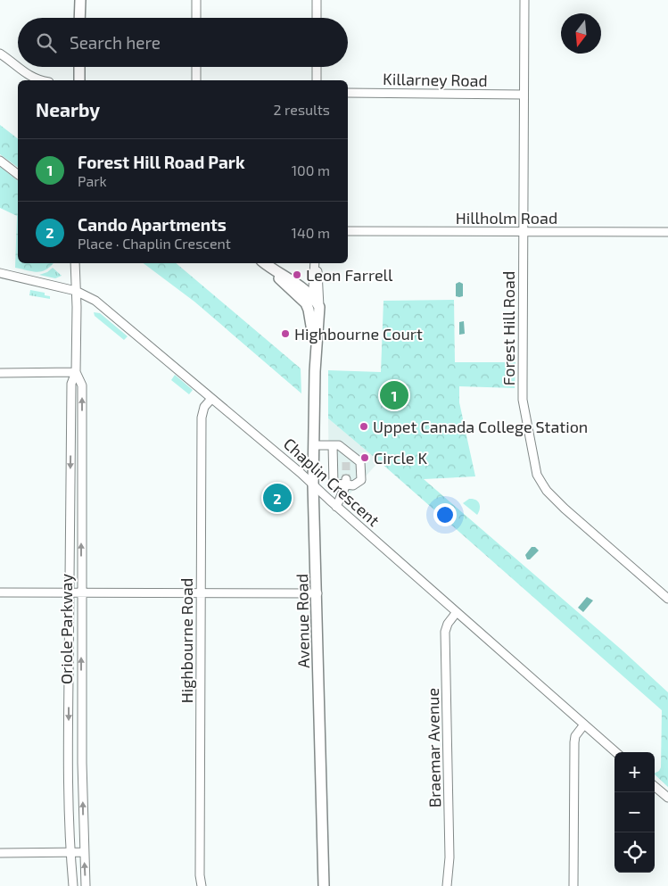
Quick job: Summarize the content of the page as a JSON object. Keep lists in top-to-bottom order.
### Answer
{
  "streets": {
    "main road": ["Avenue Road"],
    "street": [
      "Killarney Road",
      "Hillholm Road",
      "Forest Hill Road",
      "Chaplin Crescent",
      "Oriole Parkway",
      "Highbourne Road",
      "Braemar Avenue"
    ]
  },
  "crossings": [
    ["Killarney Road", "Forest Hill Road"],
    ["Hillholm Road", "Forest Hill Road"],
    ["Chaplin Crescent", "Avenue Road"],
    ["Chaplin Crescent", "Oriole Parkway"],
    ["Chaplin Crescent", "Highbourne Road"],
    ["Chaplin Crescent", "Braemar Avenue"]
  ],
  "places": [
    "Leon Farrell",
    "Highbourne Court",
    "Uppet Canada College Station",
    "Circle K"
  ],
  "north": "bottom",
  "page": {
    "search": "Search here",
    "heading": ["Nearby", "2 results"],
    "list": [
      {
        "mark": "1",
        "name": "Forest Hill Road Park",
        "note": "Park",
        "value": "100 m"
      },
      {
        "mark": "2",
        "name": "Cando Apartments",
        "note": "Place · Chaplin Crescent",
        "value": "140 m"
      }
    ],
    "pins": ["1", "2"],
    "map_buttons": ["+", "−"]
  }
}
